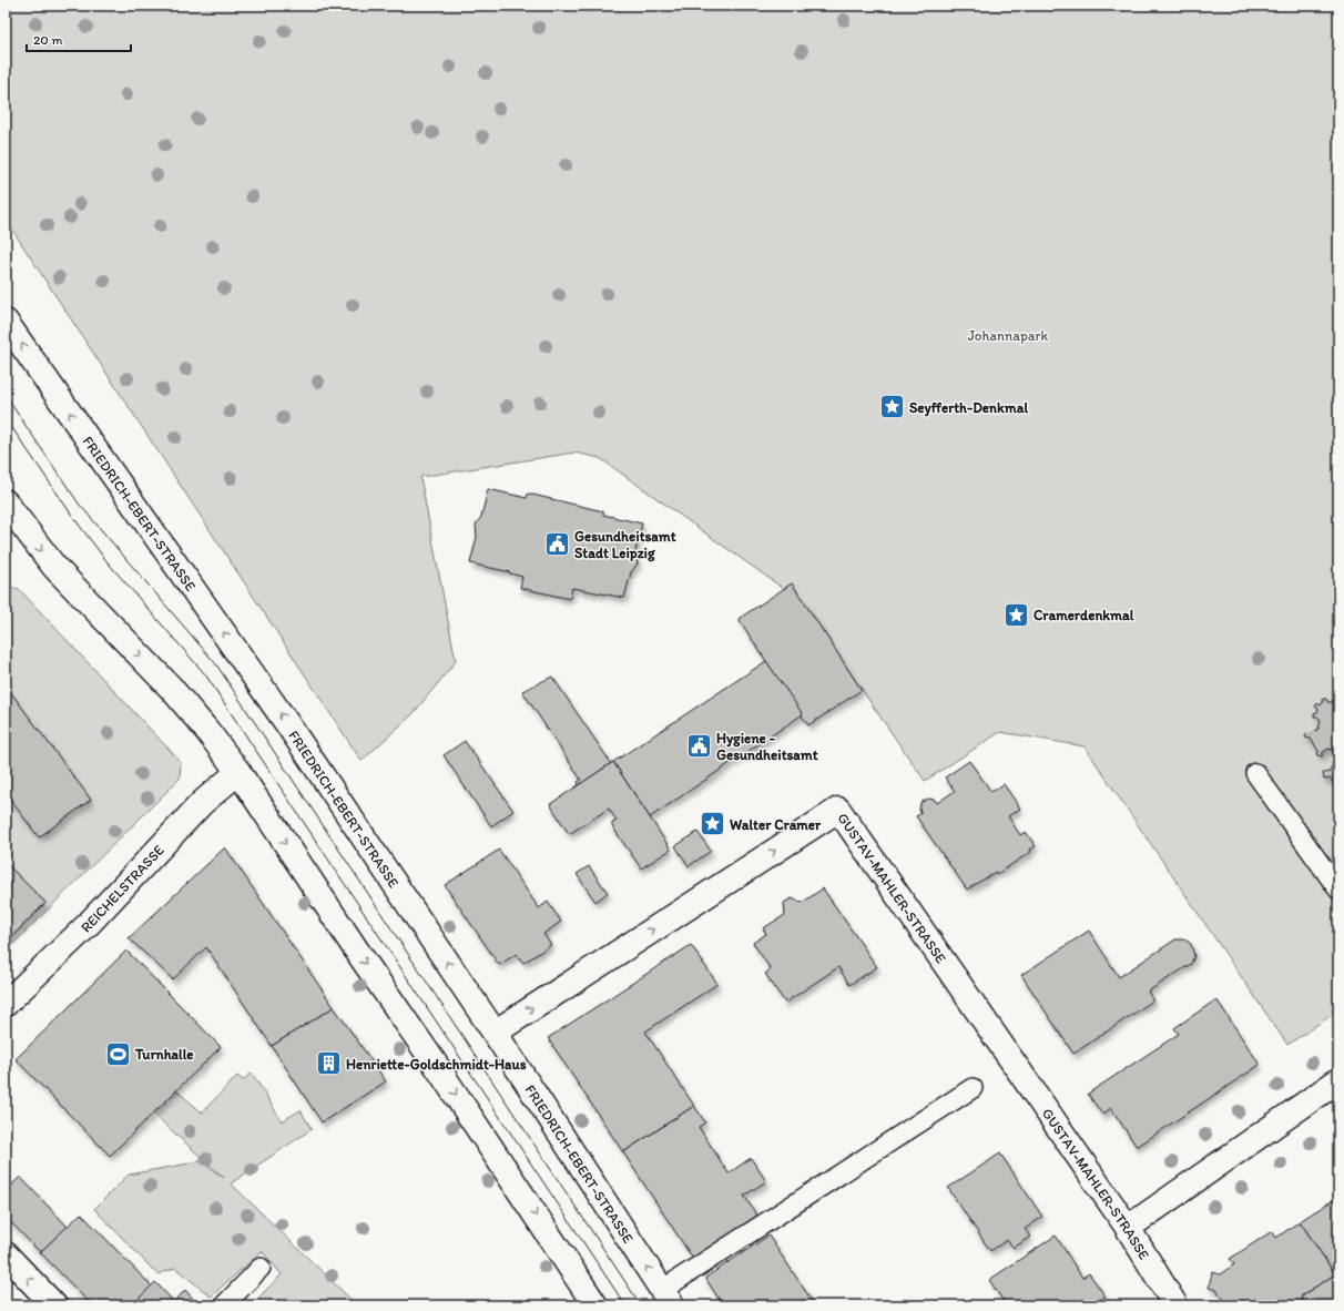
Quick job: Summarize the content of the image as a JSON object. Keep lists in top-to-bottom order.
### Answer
{
  "streets": {
    "main road": ["FRIEDRICH-EBERT-STRASSE", "REICHELSTRASSE", "GUSTAV-MAHLER-STRASSE"]
  },
  "crossings": [
    ["FRIEDRICH-EBERT-STRASSE", "GUSTAV-MAHLER-STRASSE"]
  ],
  "parks": ["Johannapark"],
  "places": {
    "place": ["Seyfferth-Denkmal", "Cramerdenkmal", "Walter Cramer"],
    "public building": ["Gesundheitsamt Stadt Leipzig", "Hygiene - Gesundheitsamt"],
    "sports": ["Turnhalle"],
    "building": ["Henriette-Goldschmidt-Haus"]
  },
  "scale_bar": "20 m"
}
